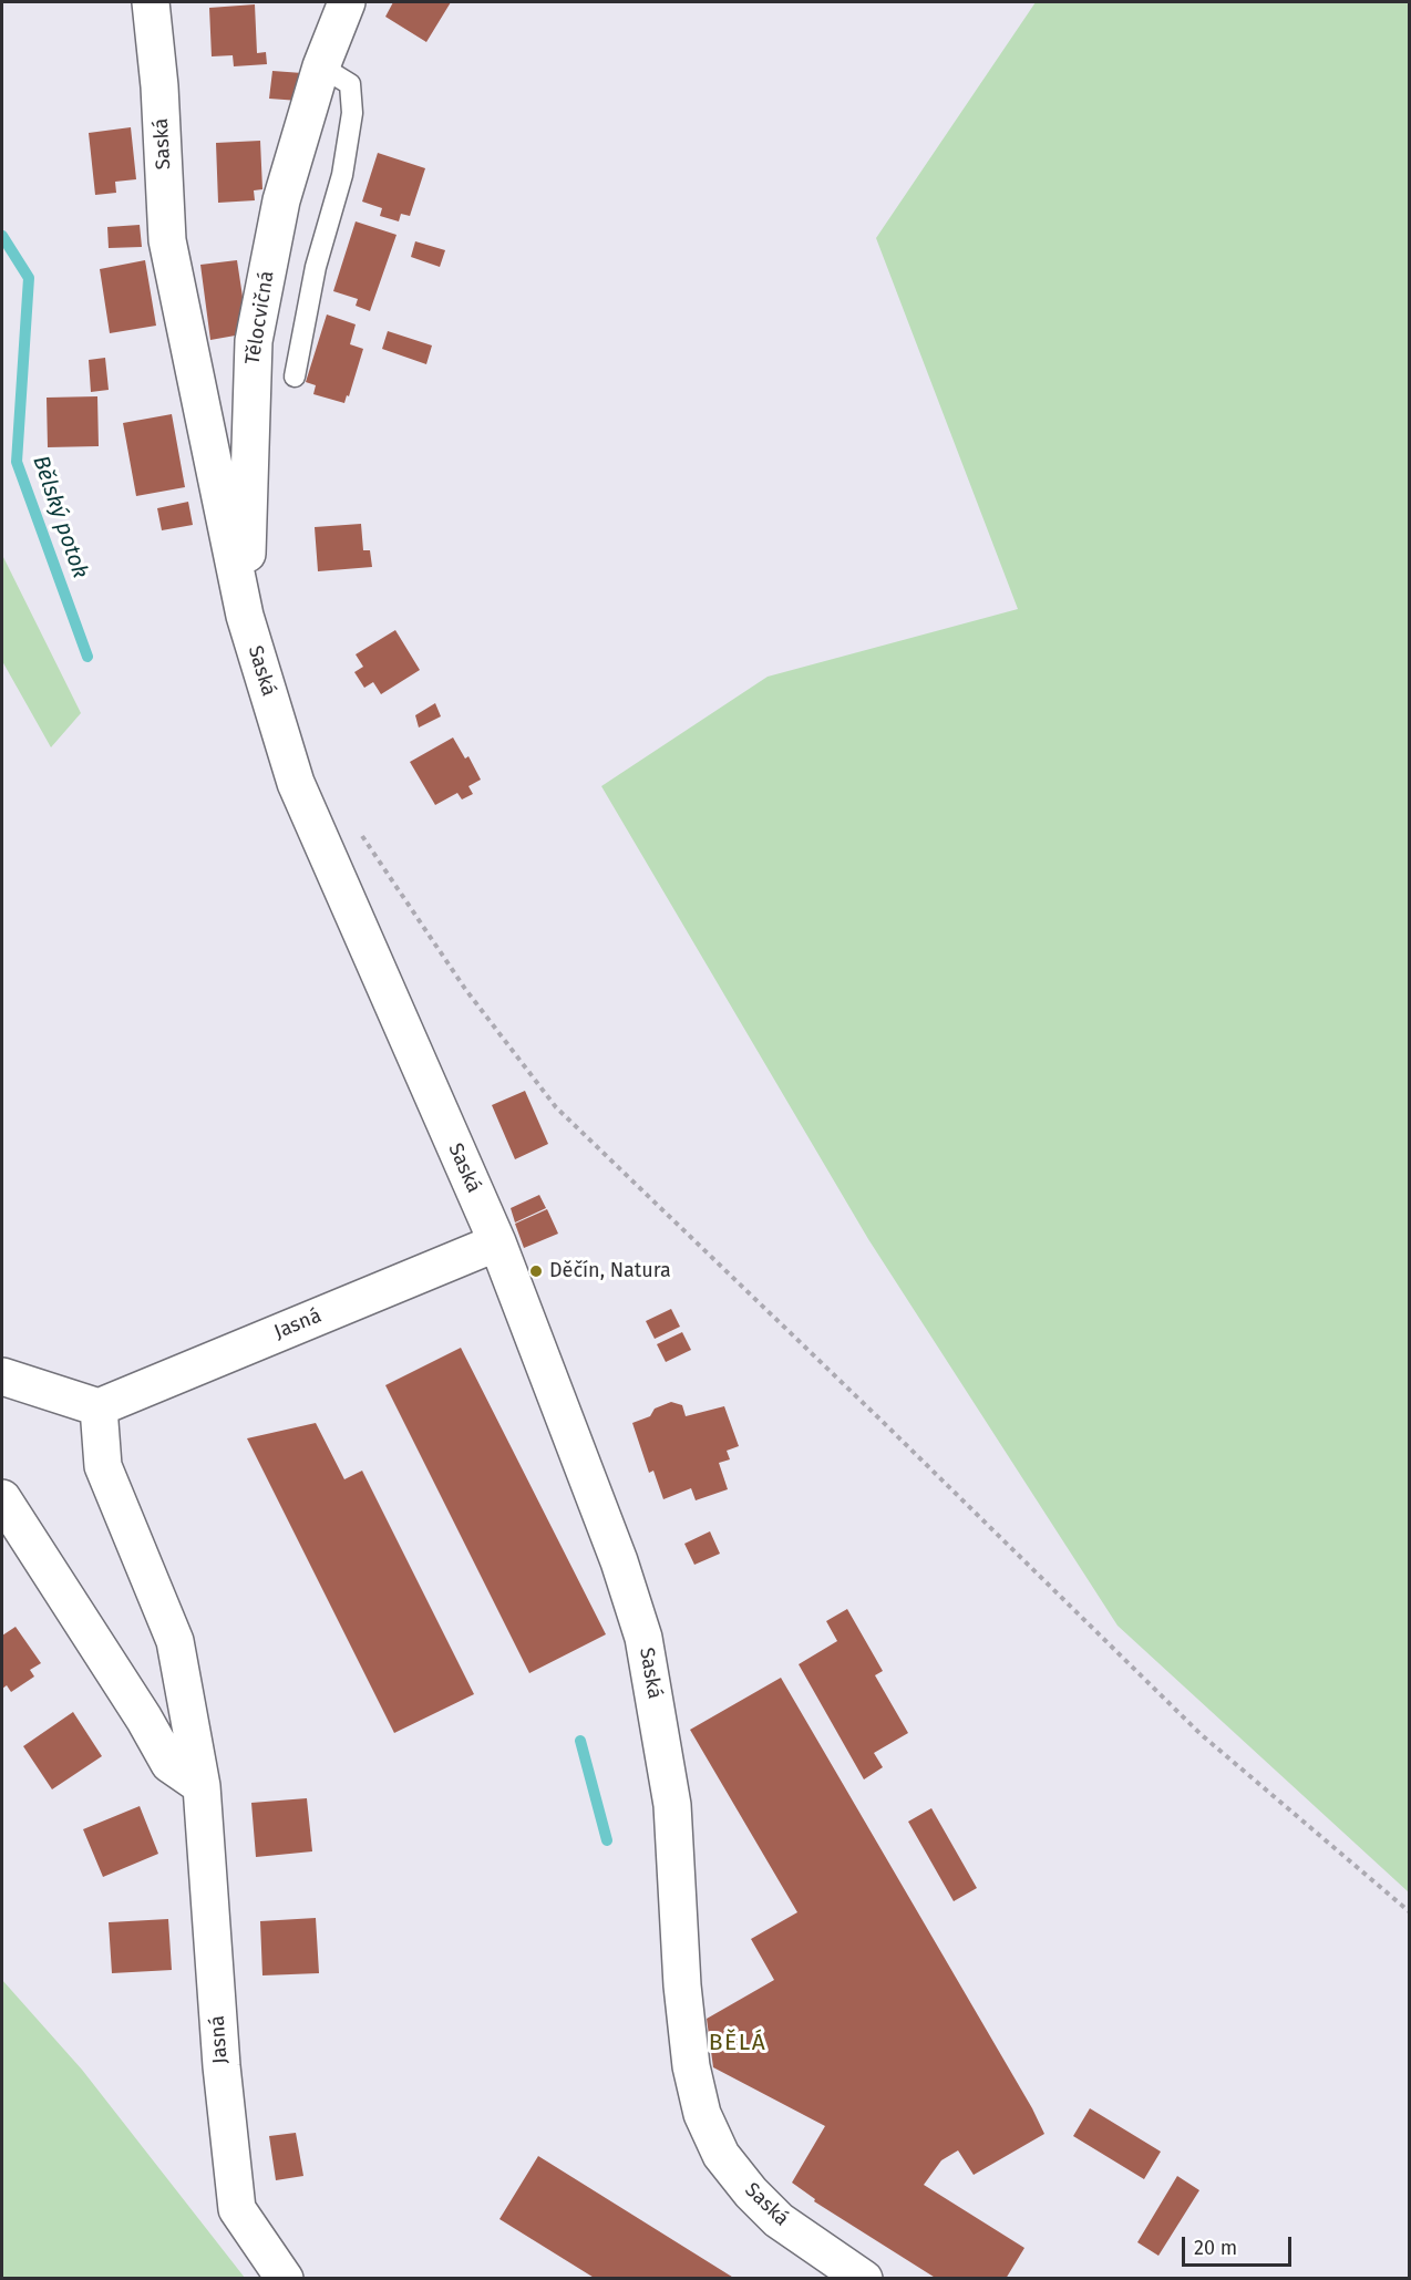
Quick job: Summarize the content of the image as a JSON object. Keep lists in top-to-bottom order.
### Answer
{
  "streets": {
    "street": ["Saská", "Tělocvičná", "Jasná"]
  },
  "crossings": [
    ["Saská", "Tělocvičná"],
    ["Saská", "Jasná"]
  ],
  "districts": ["BĚLÁ"],
  "water": ["Bělský potok"],
  "places": ["Děčín, Natura"],
  "scale_bar": "20 m"
}
